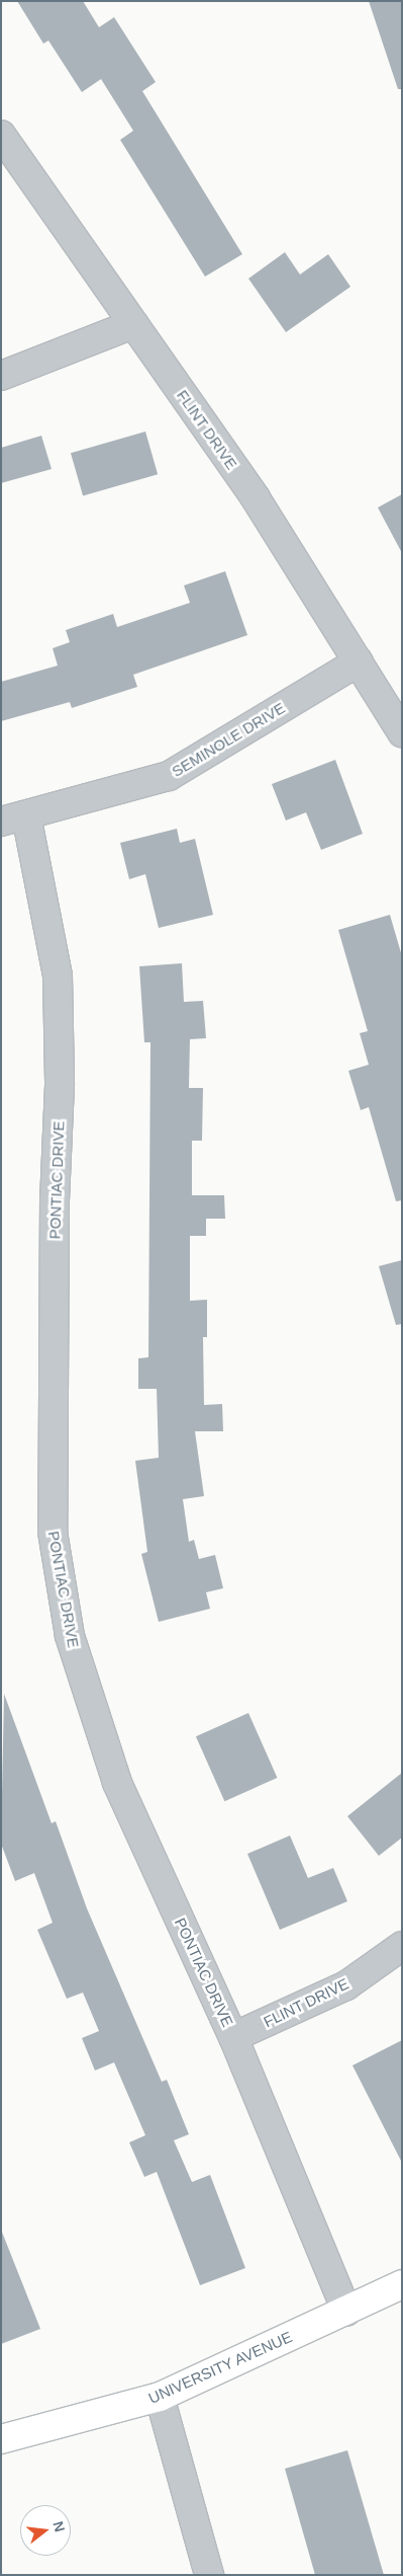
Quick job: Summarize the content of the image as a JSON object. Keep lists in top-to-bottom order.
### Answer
{
  "streets": {
    "main road": ["UNIVERSITY AVENUE"],
    "street": ["FLINT DRIVE", "SEMINOLE DRIVE", "PONTIAC DRIVE"]
  },
  "crossings": [
    ["FLINT DRIVE", "SEMINOLE DRIVE"],
    ["FLINT DRIVE", "PONTIAC DRIVE"],
    ["SEMINOLE DRIVE", "PONTIAC DRIVE"],
    ["PONTIAC DRIVE", "UNIVERSITY AVENUE"]
  ],
  "north": "right"
}
